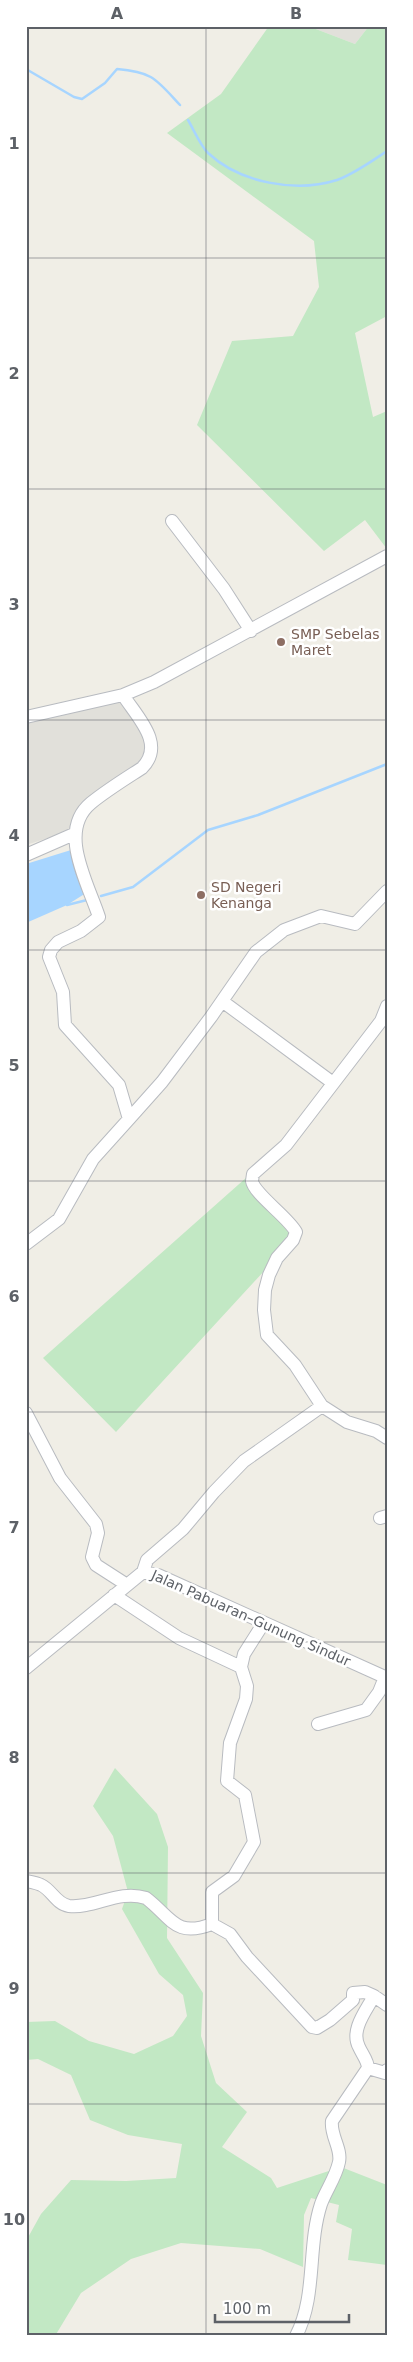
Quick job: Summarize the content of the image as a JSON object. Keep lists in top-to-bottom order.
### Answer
{
  "streets": {
    "street": ["Jalan Pabuaran–Gunung Sindur"]
  },
  "places": ["SMP Sebelas Maret", "SD Negeri Kenanga"],
  "scale_bar": "100 m",
  "grid": {
    "columns": ["A", "B"],
    "rows": [
      "1",
      "2",
      "3",
      "4",
      "5",
      "6",
      "7",
      "8",
      "9",
      "10"
    ]
  }
}
